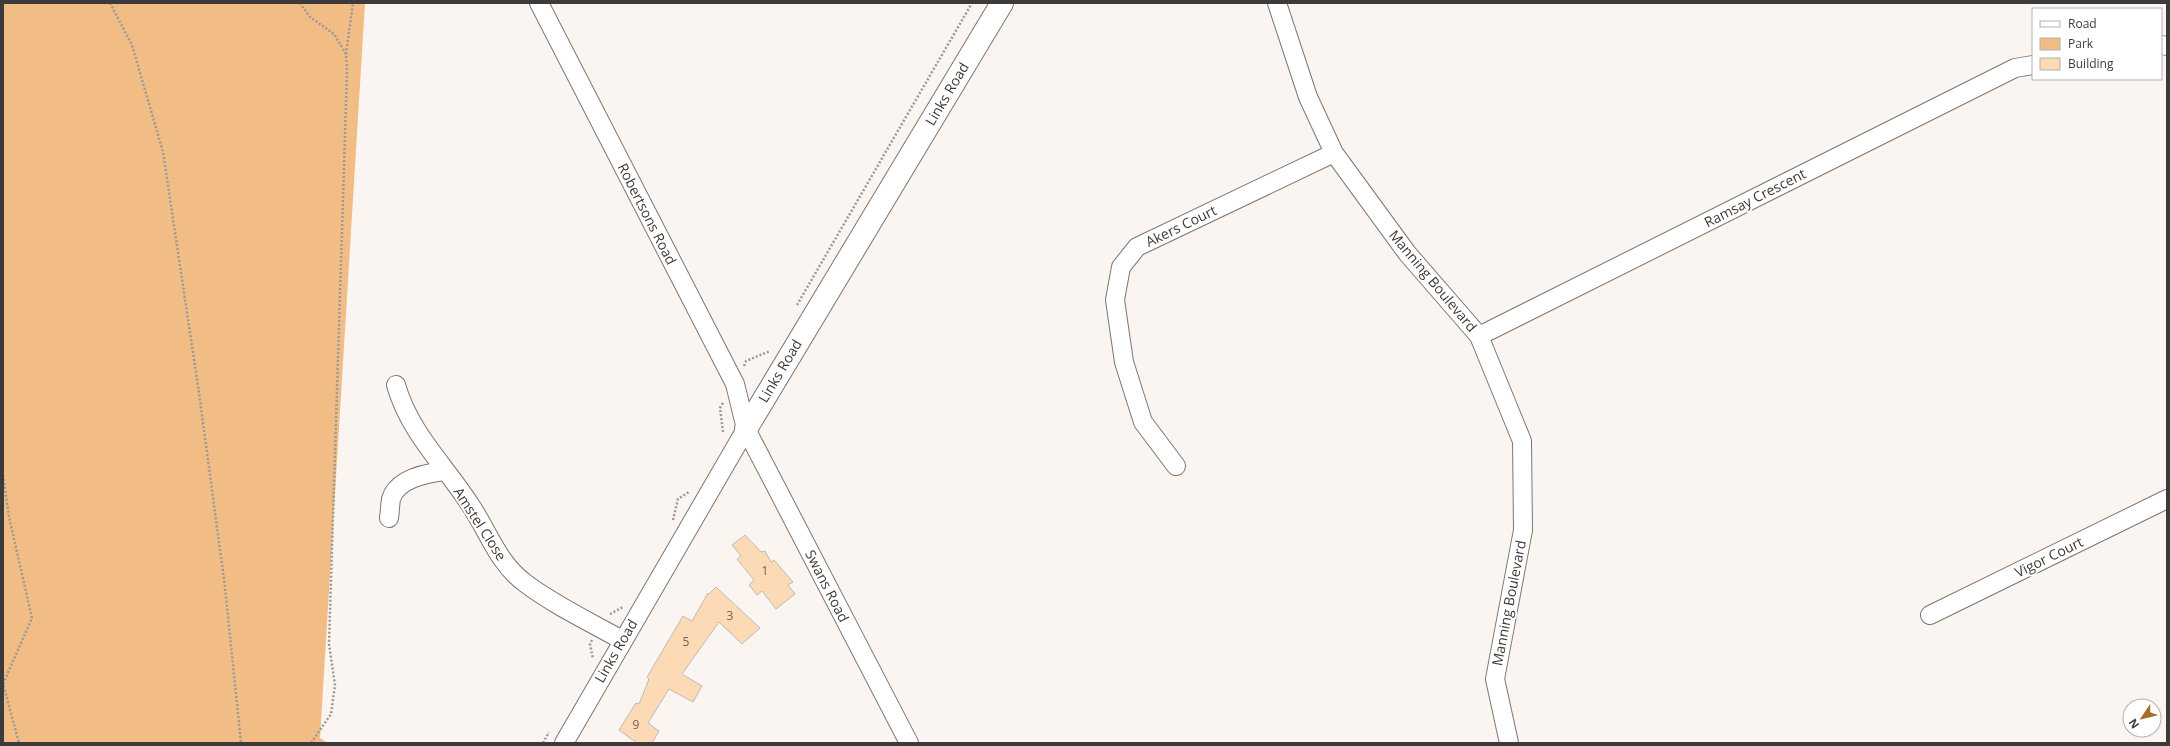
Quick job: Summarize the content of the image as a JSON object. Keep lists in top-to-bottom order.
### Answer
{
  "streets": {
    "street": [
      "Links Road",
      "Ramsay Crescent",
      "Robertsons Road",
      "Akers Court",
      "Manning Boulevard",
      "Amstel Close",
      "Vigor Court",
      "Swans Road"
    ]
  },
  "crossings": [
    ["Links Road", "Robertsons Road"],
    ["Links Road", "Amstel Close"],
    ["Links Road", "Swans Road"],
    ["Ramsay Crescent", "Manning Boulevard"],
    ["Robertsons Road", "Swans Road"],
    ["Akers Court", "Manning Boulevard"]
  ],
  "house_numbers": [
    "1",
    "3",
    "5",
    "9"
  ],
  "legend": ["Road", "Park", "Building"],
  "north": "bottom left"
}
